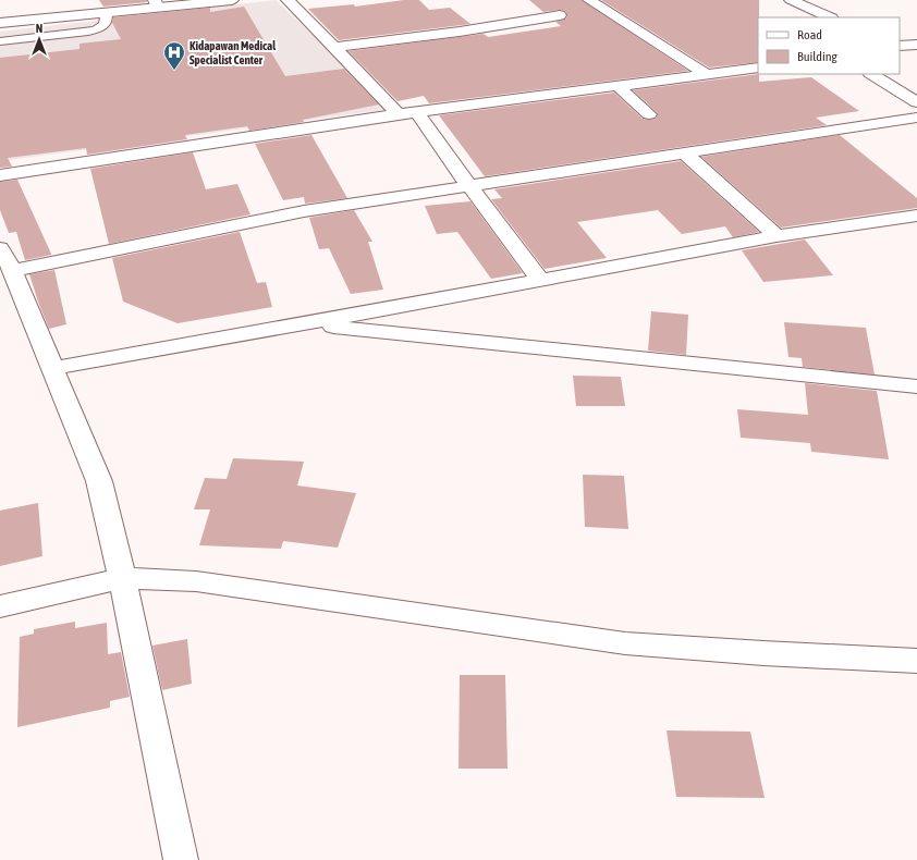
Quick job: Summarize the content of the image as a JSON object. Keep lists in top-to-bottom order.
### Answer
{
  "places": {
    "hospital": ["Kidapawan Medical Specialist Center"]
  },
  "legend": ["Road", "Building"],
  "north": "top"
}
